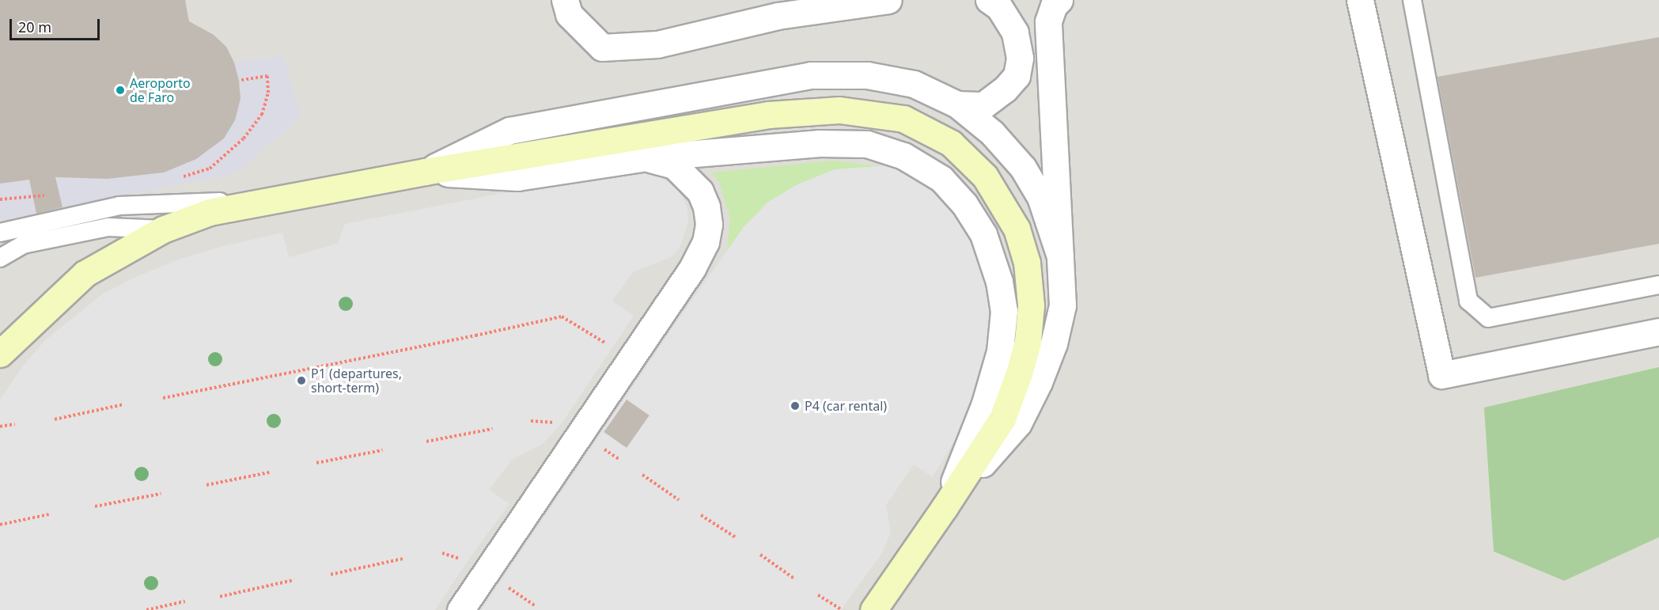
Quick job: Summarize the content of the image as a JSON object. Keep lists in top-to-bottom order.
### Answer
{
  "places": ["Aeroporto de Faro", "P1 (departures, short-term)", "P4 (car rental)"],
  "scale_bar": "20 m"
}
